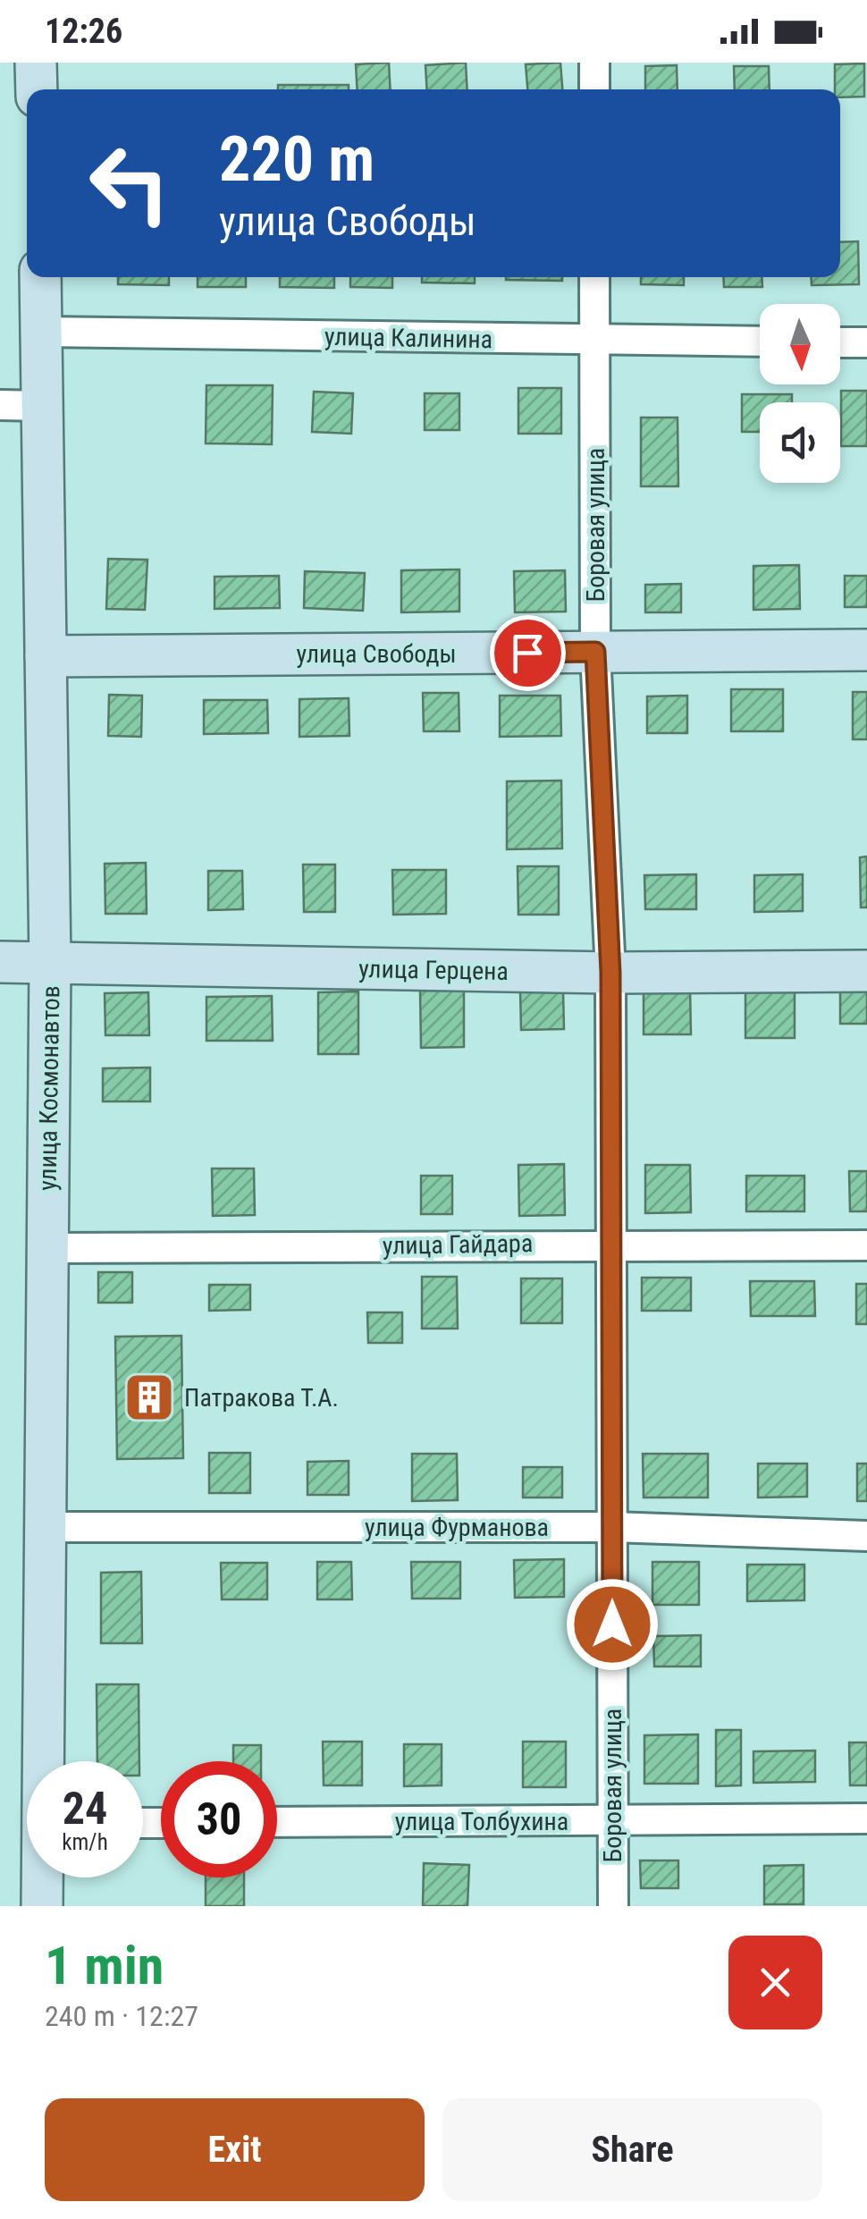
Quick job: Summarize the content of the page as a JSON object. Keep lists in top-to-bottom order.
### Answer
{
  "streets": {
    "street": [
      "улица Калинина",
      "Боровая улица",
      "улица Свободы",
      "улица Герцена",
      "улица Космонавтов",
      "улица Гайдара",
      "улица Фурманова",
      "улица Толбухина"
    ]
  },
  "crossings": [
    ["улица Калинина", "Боровая улица"],
    ["улица Калинина", "улица Космонавтов"],
    ["Боровая улица", "улица Свободы"],
    ["Боровая улица", "улица Герцена"],
    ["Боровая улица", "улица Гайдара"],
    ["Боровая улица", "улица Фурманова"],
    ["Боровая улица", "улица Толбухина"],
    ["улица Свободы", "улица Космонавтов"],
    ["улица Герцена", "улица Космонавтов"],
    ["улица Космонавтов", "улица Гайдара"],
    ["улица Космонавтов", "улица Фурманова"]
  ],
  "places": {
    "building": ["Патракова Т.А."]
  },
  "north": "bottom",
  "page": {
    "status": "12:26",
    "turn": ["220 m", "улица Свободы"],
    "speed": "24 km/h",
    "limit": "30",
    "heading": ["1 min", "240 m · 12:27"],
    "buttons": ["Exit", "Share"]
  }
}
